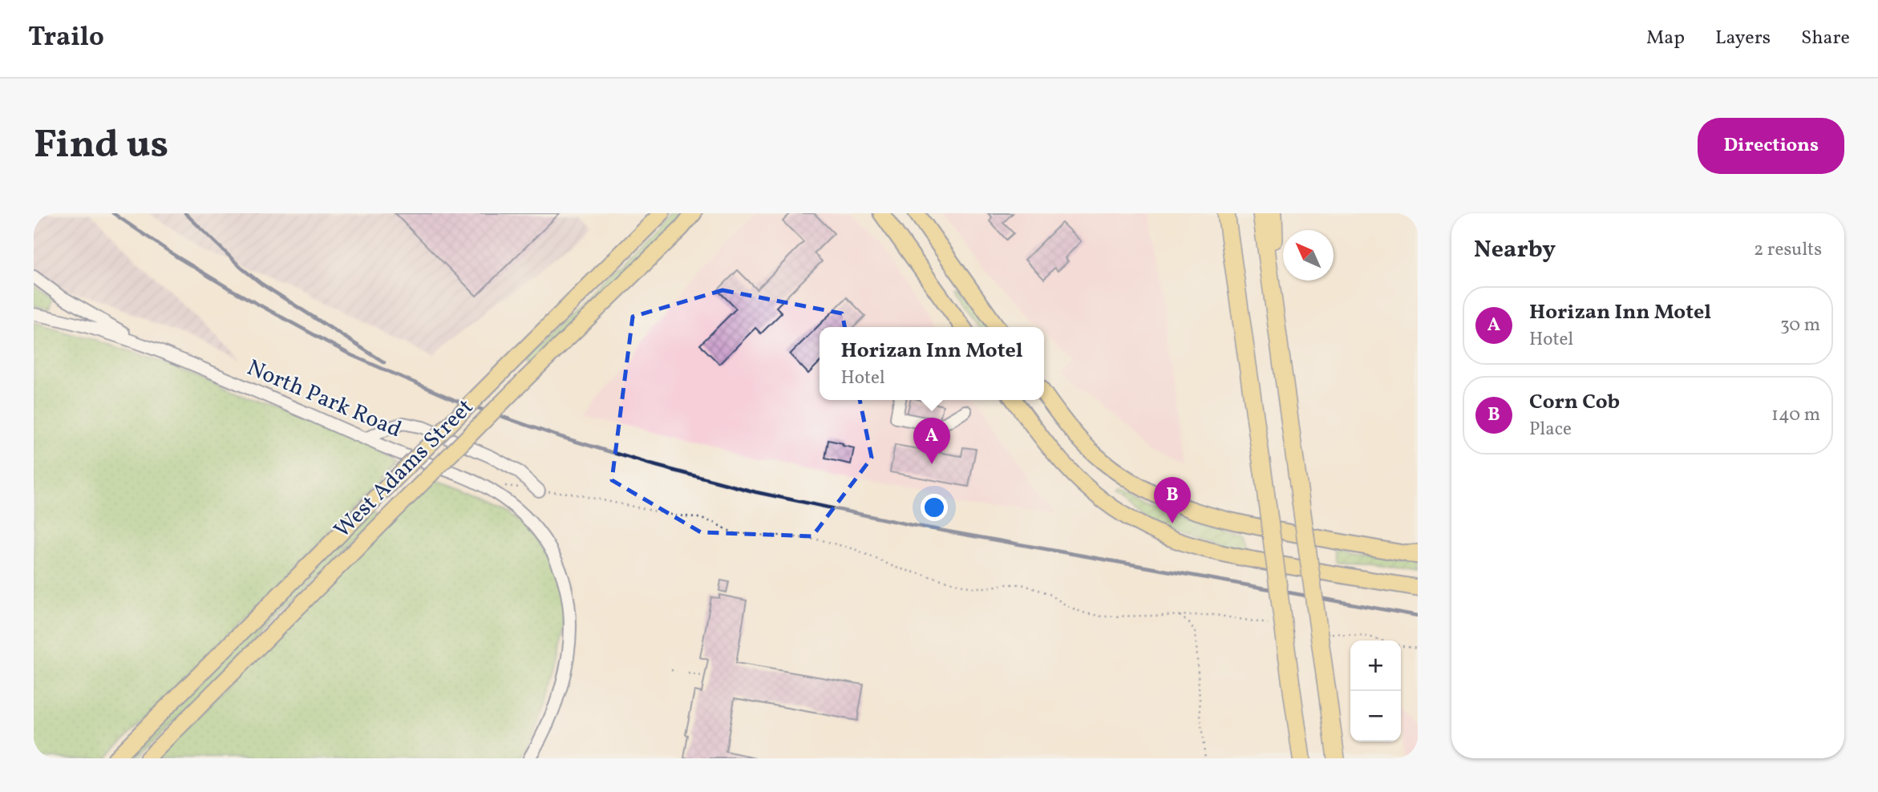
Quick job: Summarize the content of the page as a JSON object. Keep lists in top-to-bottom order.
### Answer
{
  "streets": {
    "main road": ["West Adams Street"],
    "street": ["North Park Road"]
  },
  "north": "top left",
  "page": {
    "header": "Trailo",
    "nav": ["Map", "Layers", "Share"],
    "buttons": "Directions",
    "title": "Find us",
    "heading": ["Nearby", "2 results"],
    "list": [
      {
        "mark": "A",
        "name": "Horizan Inn Motel",
        "note": "Hotel",
        "value": "30 m"
      },
      {
        "mark": "B",
        "name": "Corn Cob",
        "note": "Place",
        "value": "140 m"
      }
    ],
    "popup": ["Horizan Inn Motel", "Hotel"],
    "pins": ["A", "B"],
    "map_buttons": ["+", "−"]
  }
}
